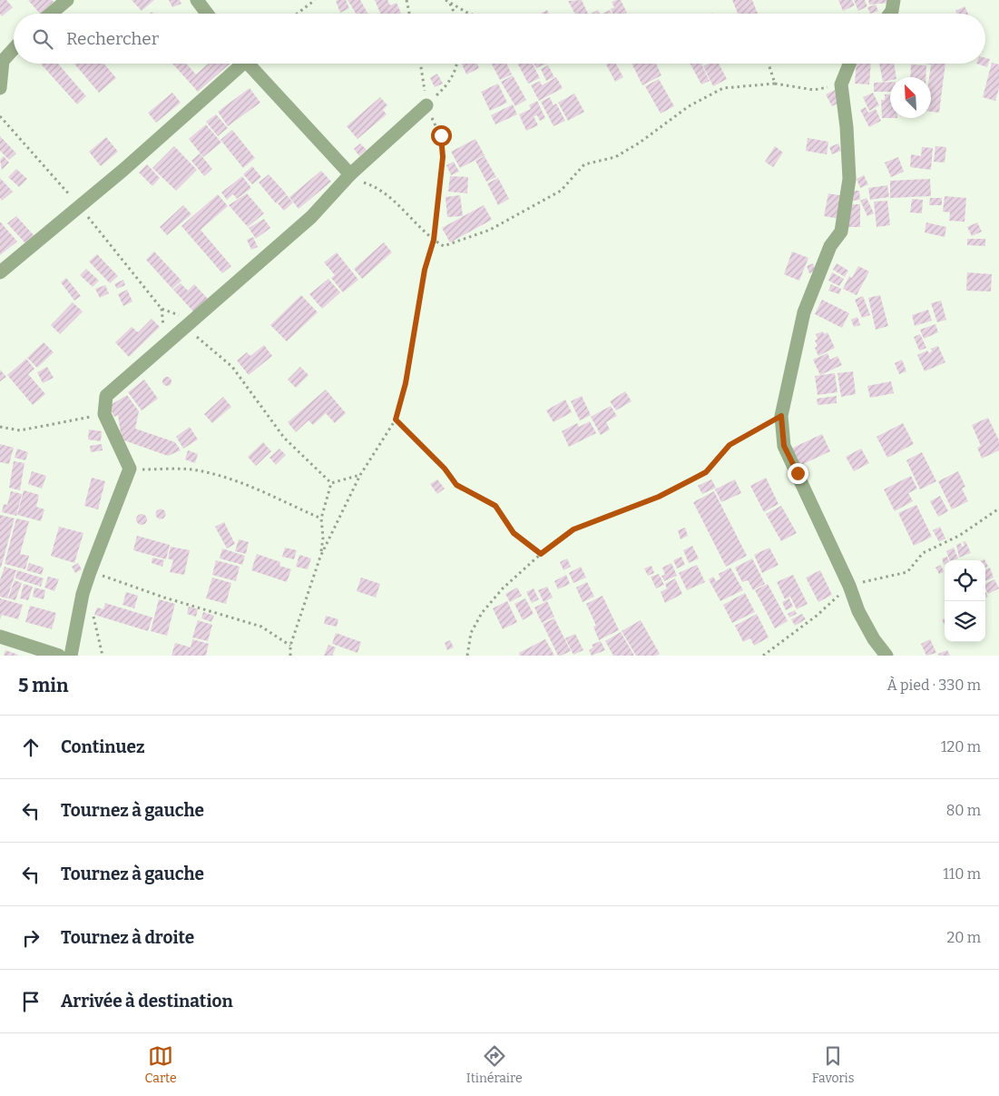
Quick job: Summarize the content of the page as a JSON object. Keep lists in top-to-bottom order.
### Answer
{
  "north": "top left",
  "page": {
    "search": "Rechercher",
    "heading": ["5 min", "À pied · 330 m"],
    "list": [
      ["Continuez", "120 m"],
      ["Tournez à gauche", "80 m"],
      ["Tournez à gauche", "110 m"],
      ["Tournez à droite", "20 m"],
      "Arrivée à destination"
    ],
    "nav": ["Carte", "Itinéraire", "Favoris"]
  }
}
